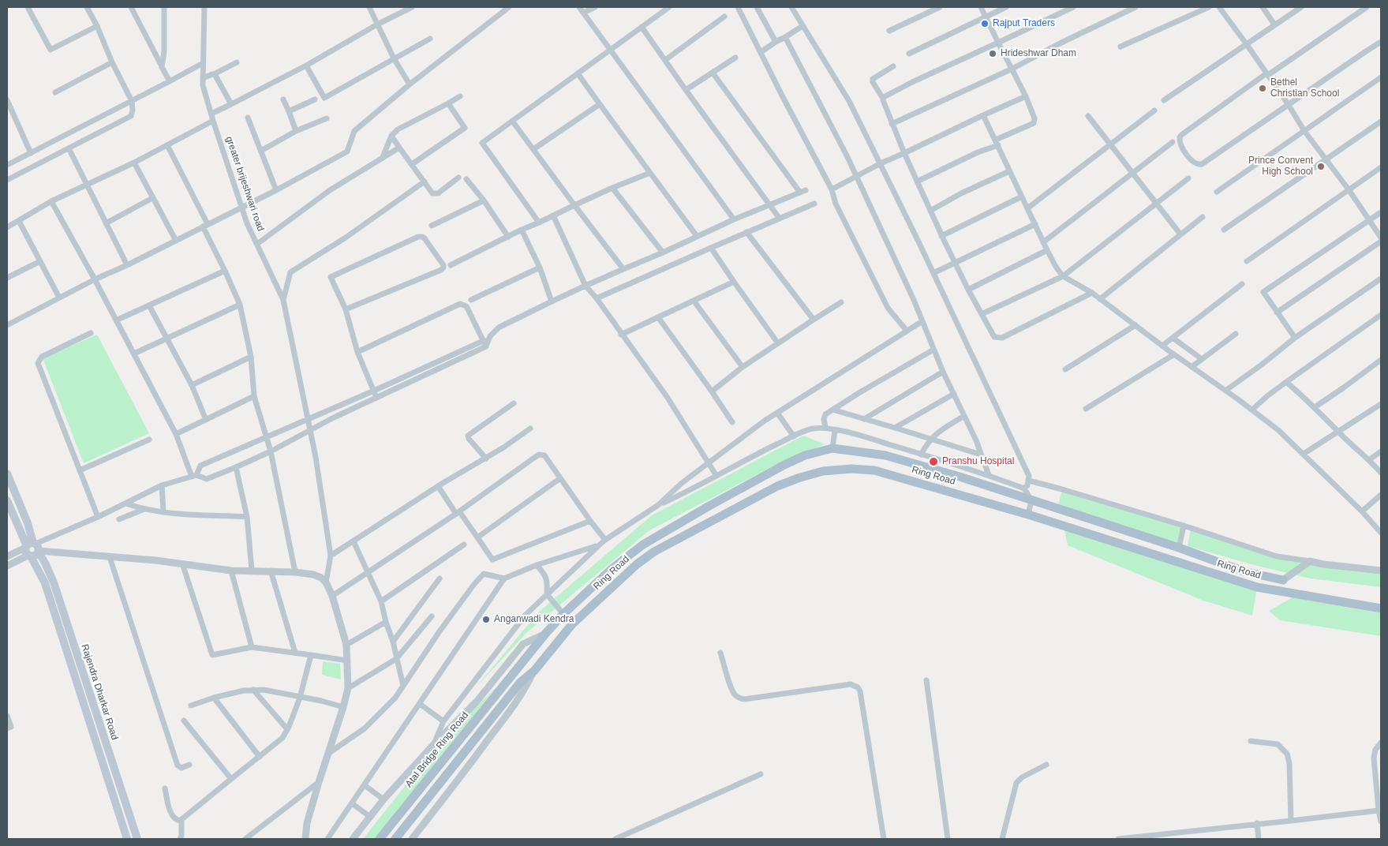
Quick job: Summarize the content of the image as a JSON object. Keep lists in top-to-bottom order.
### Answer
{
  "streets": {
    "main road": ["Ring Road", "Rajendra Dharkar Road", "Atal Bridge Ring Road"],
    "street": ["greater brijeshwari road"]
  },
  "crossings": [
    ["Ring Road", "Atal Bridge Ring Road"]
  ],
  "places": [
    "Rajput Traders",
    "Hrideshwar Dham",
    "Bethel Christian School",
    "Prince Convent High School",
    "Pranshu Hospital",
    "Anganwadi Kendra"
  ]
}
